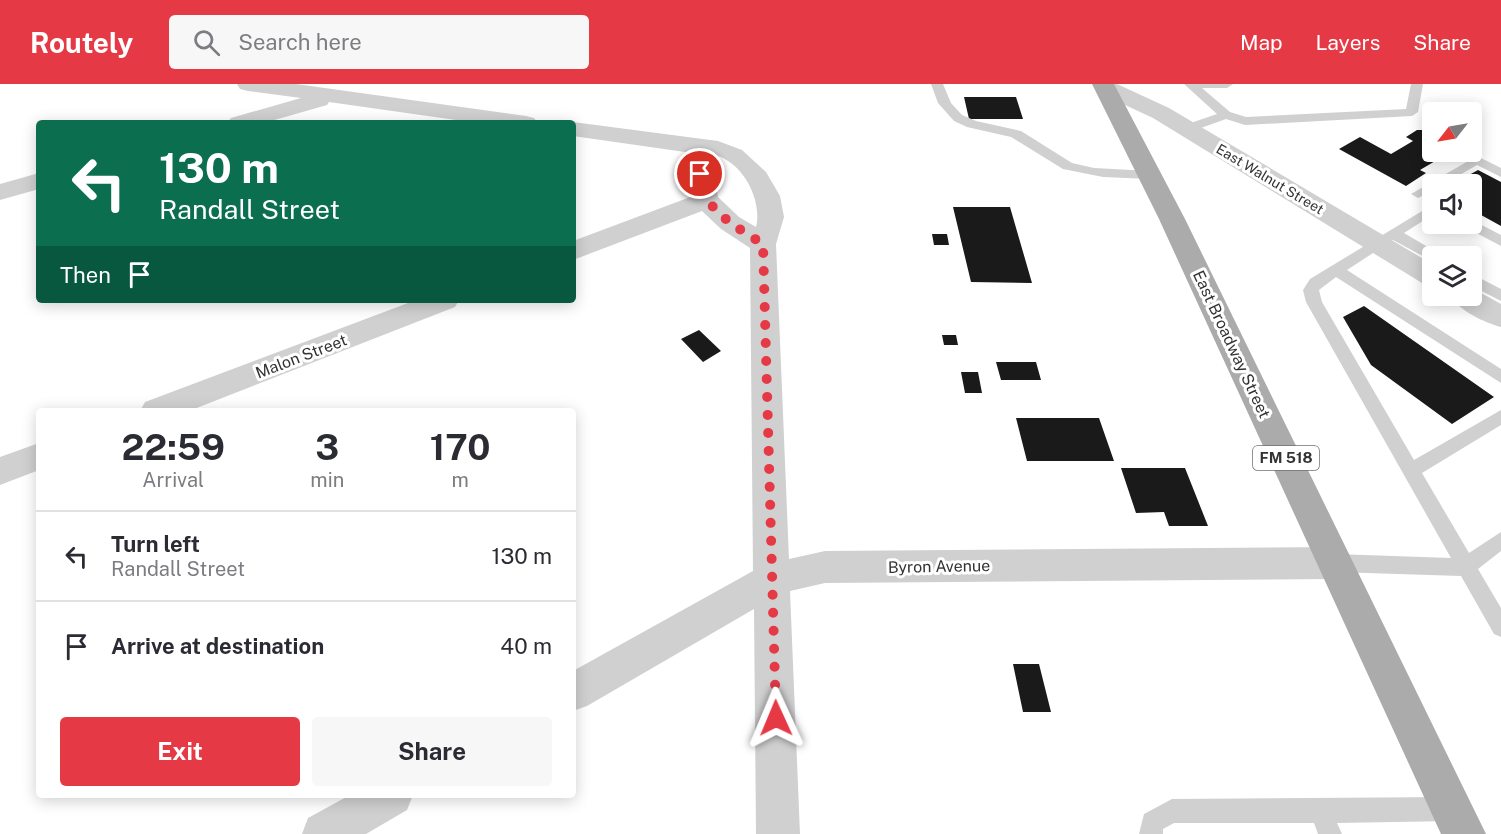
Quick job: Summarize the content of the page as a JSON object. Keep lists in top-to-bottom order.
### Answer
{
  "streets": {
    "main road": ["East Broadway Street", "FM 518"],
    "street": ["East Walnut Street", "Malon Street", "Byron Avenue"]
  },
  "crossings": [
    ["East Walnut Street", "East Broadway Street"],
    ["East Broadway Street", "Byron Avenue"]
  ],
  "north": "bottom left",
  "page": {
    "header": "Routely",
    "search": "Search here",
    "nav": ["Map", "Layers", "Share"],
    "turn": ["130 m", "Randall Street"],
    "then": "Then",
    "eta": [
      "22:59",
      "Arrival",
      "3",
      "min",
      "170",
      "m"
    ],
    "list": [
      {
        "name": "Turn left",
        "note": "Randall Street",
        "value": "130 m"
      },
      {
        "name": "Arrive at destination",
        "value": "40 m"
      }
    ],
    "buttons": ["Exit", "Share"]
  }
}
